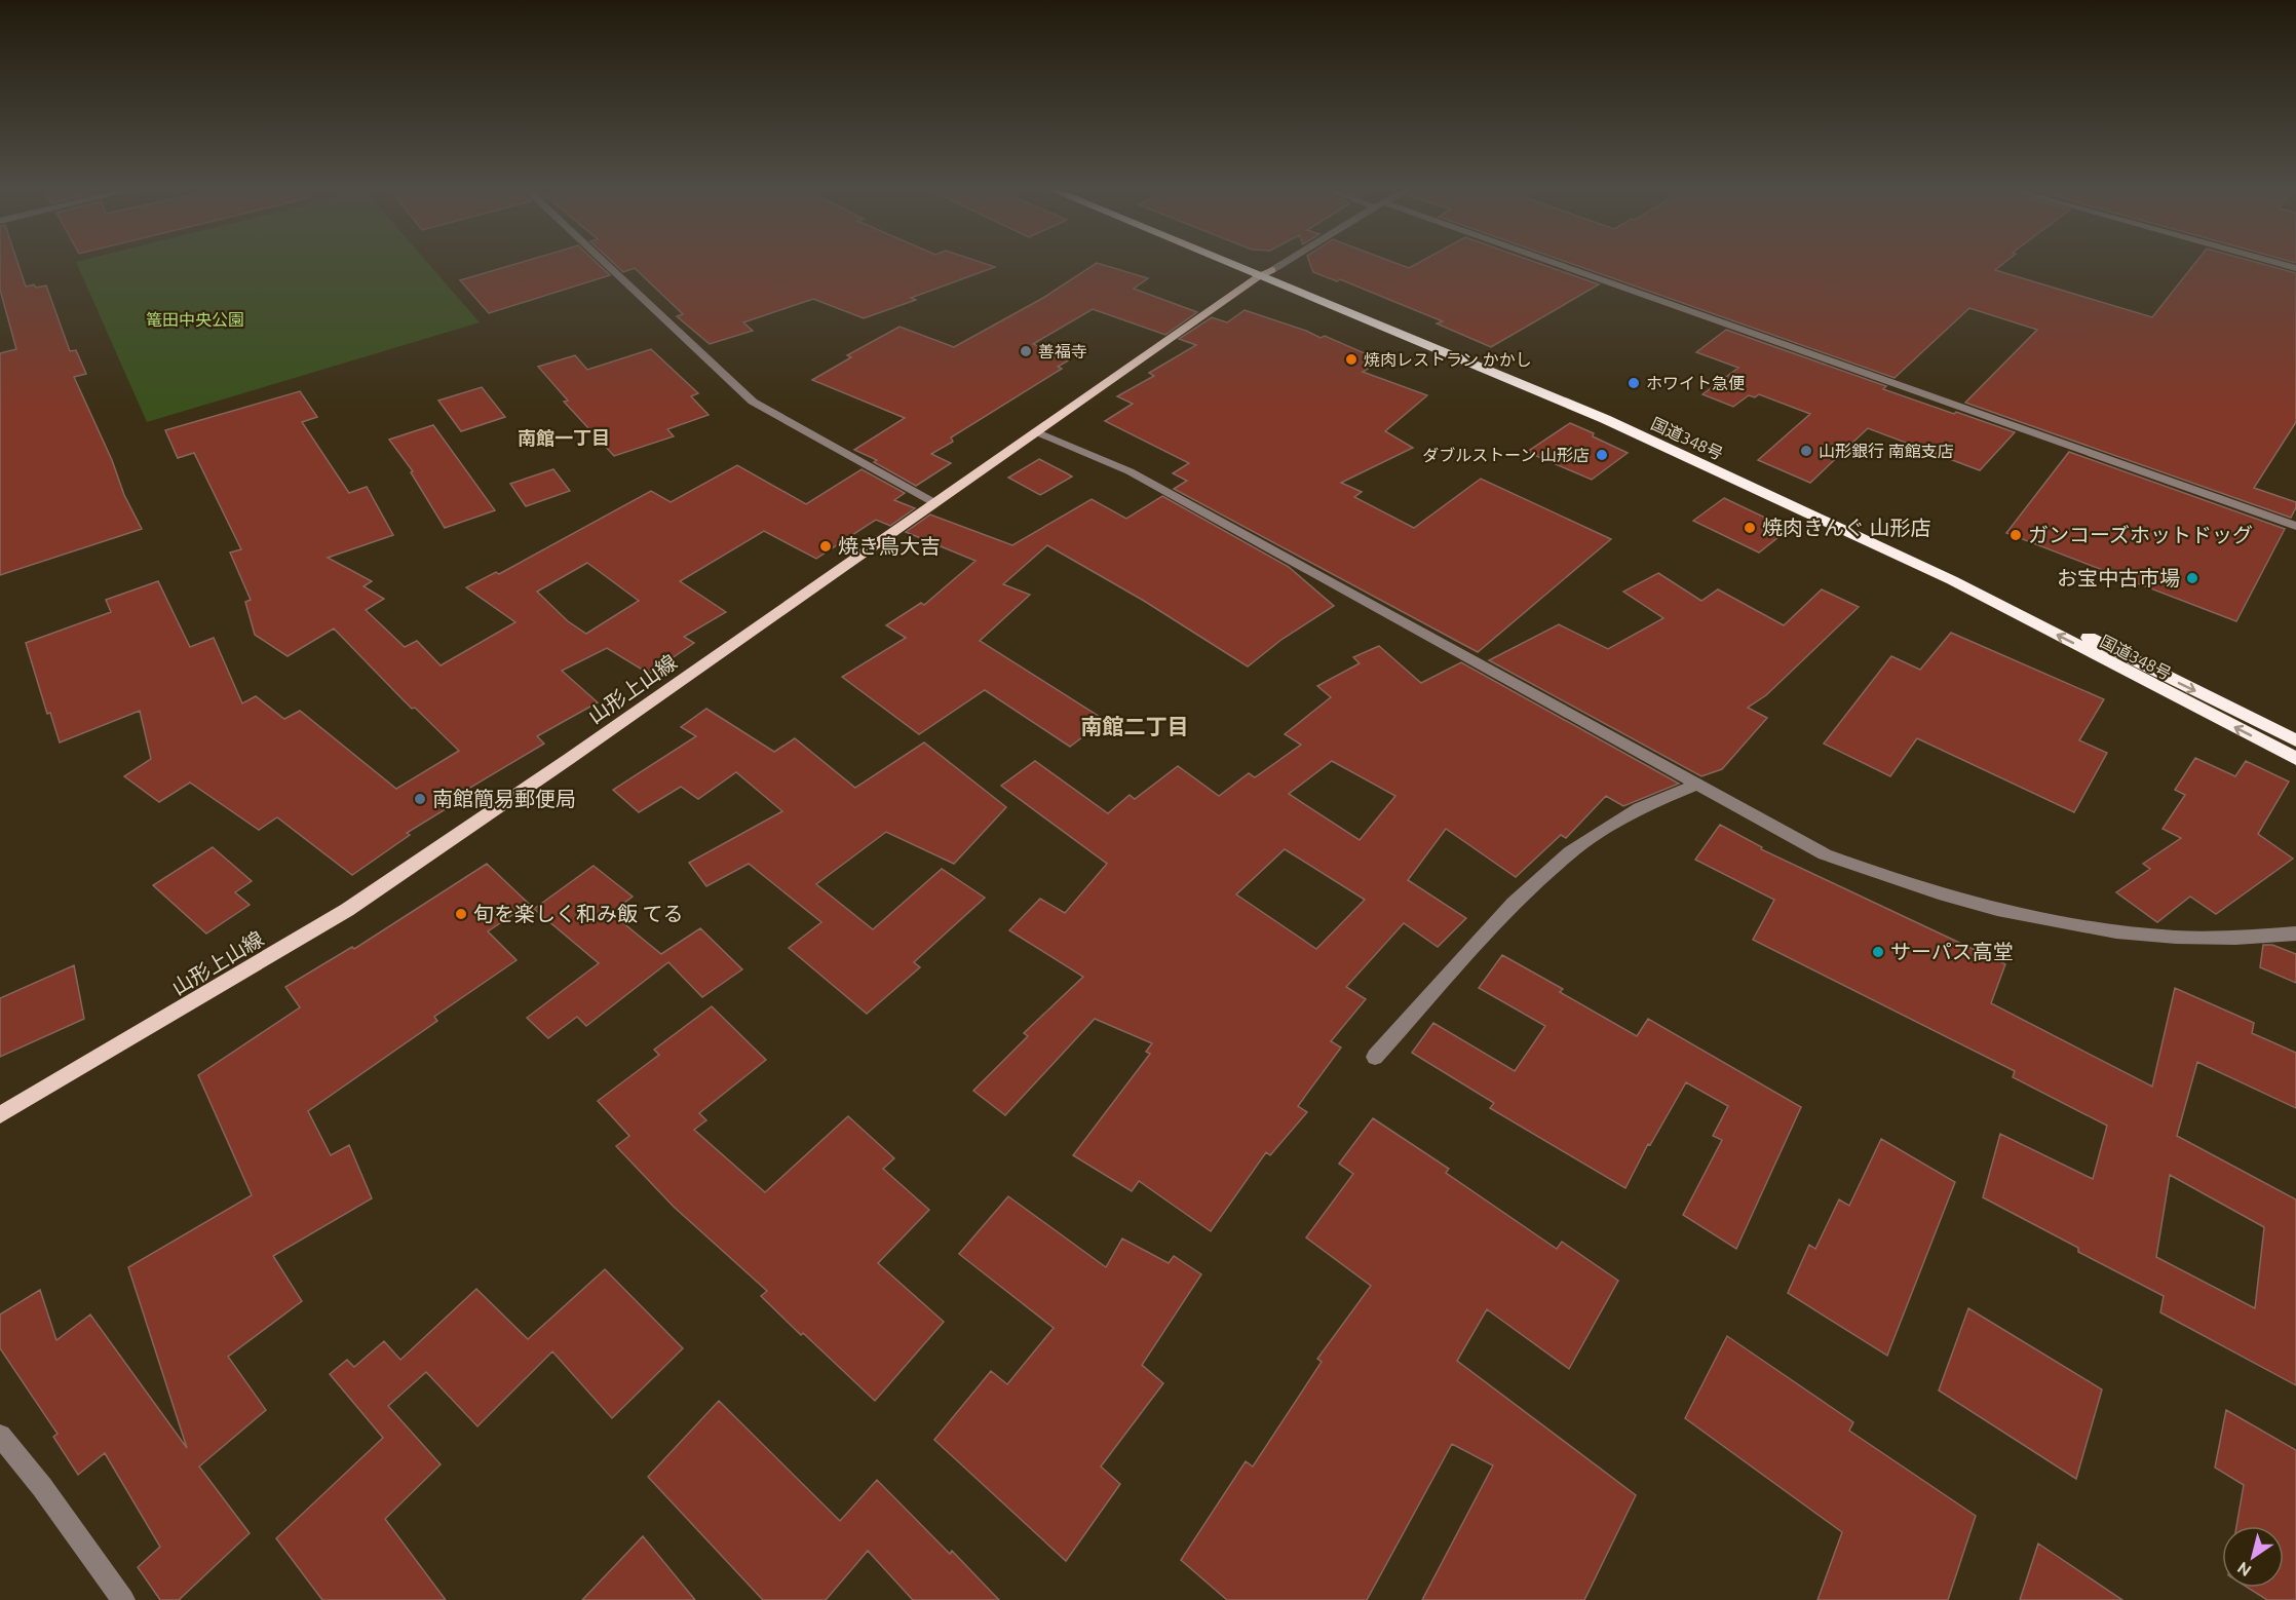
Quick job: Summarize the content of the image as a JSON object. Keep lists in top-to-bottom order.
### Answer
{
  "streets": {
    "highway": ["国道348号"],
    "main road": ["山形上山線"]
  },
  "crossings": [
    ["国道348号", "山形上山線"]
  ],
  "districts": ["南館一丁目", "南館二丁目"],
  "parks": ["篭田中央公園"],
  "places": [
    "善福寺",
    "焼肉レストラン かかし",
    "ホワイト急便",
    "山形銀行 南館支店",
    "ダブルストーン 山形店",
    "焼肉きんぐ 山形店",
    "ガンコーズホットドッグ",
    "焼き鳥大吉",
    "お宝中古市場",
    "南館簡易郵便局",
    "旬を楽しく和み飯 てる",
    "サーパス高堂"
  ],
  "north": "bottom left"
}
